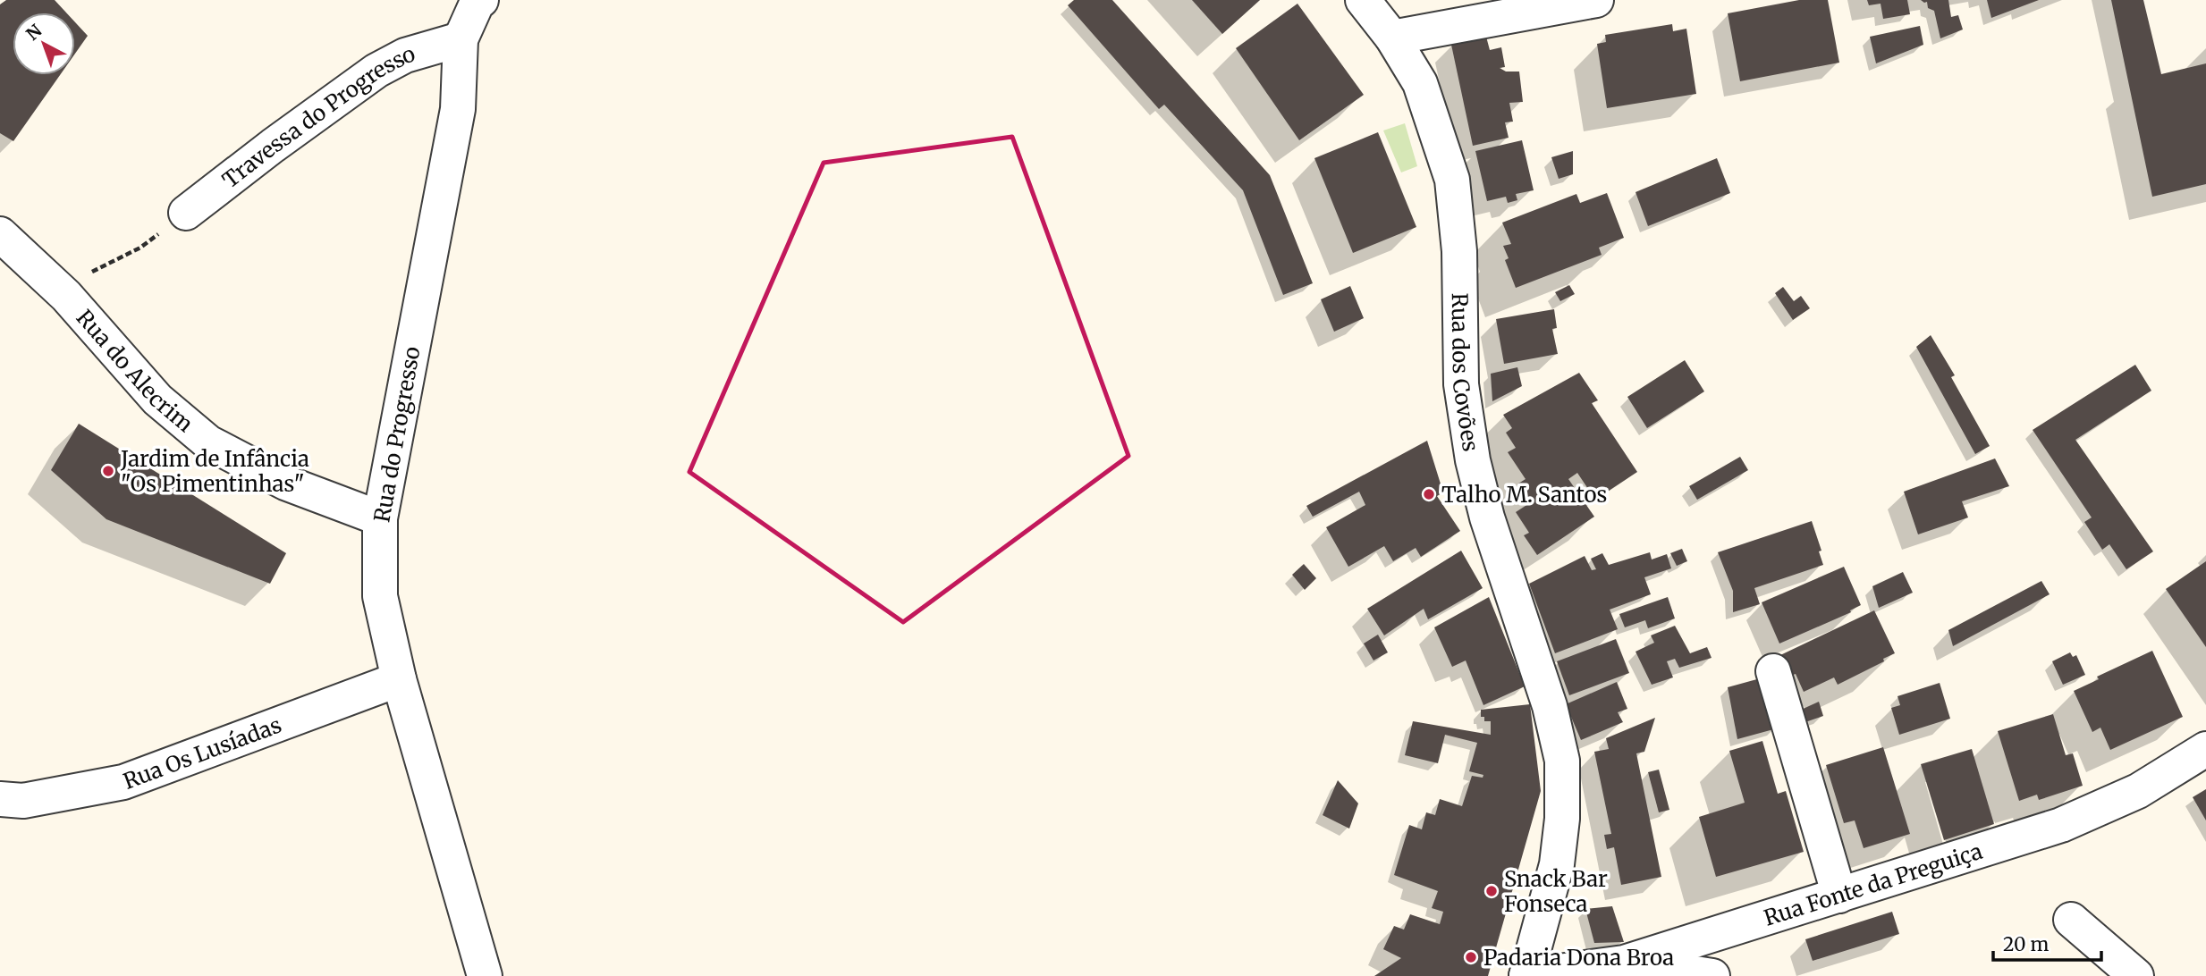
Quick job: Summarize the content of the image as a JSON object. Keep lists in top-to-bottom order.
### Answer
{
  "streets": {
    "street": [
      "Travessa do Progresso",
      "Rua do Alecrim",
      "Rua dos Covões",
      "Rua do Progresso",
      "Rua Os Lusíadas",
      "Rua Fonte da Preguiça"
    ]
  },
  "crossings": [
    ["Travessa do Progresso", "Rua do Progresso"],
    ["Rua do Alecrim", "Rua do Progresso"],
    ["Rua dos Covões", "Rua Fonte da Preguiça"],
    ["Rua do Progresso", "Rua Os Lusíadas"]
  ],
  "places": [
    "Jardim de Infância \"Os Pimentinhas\"",
    "Talho M. Santos",
    "Snack Bar Fonseca",
    "Padaria Dona Broa"
  ],
  "scale_bar": "20 m",
  "north": "top left"
}
